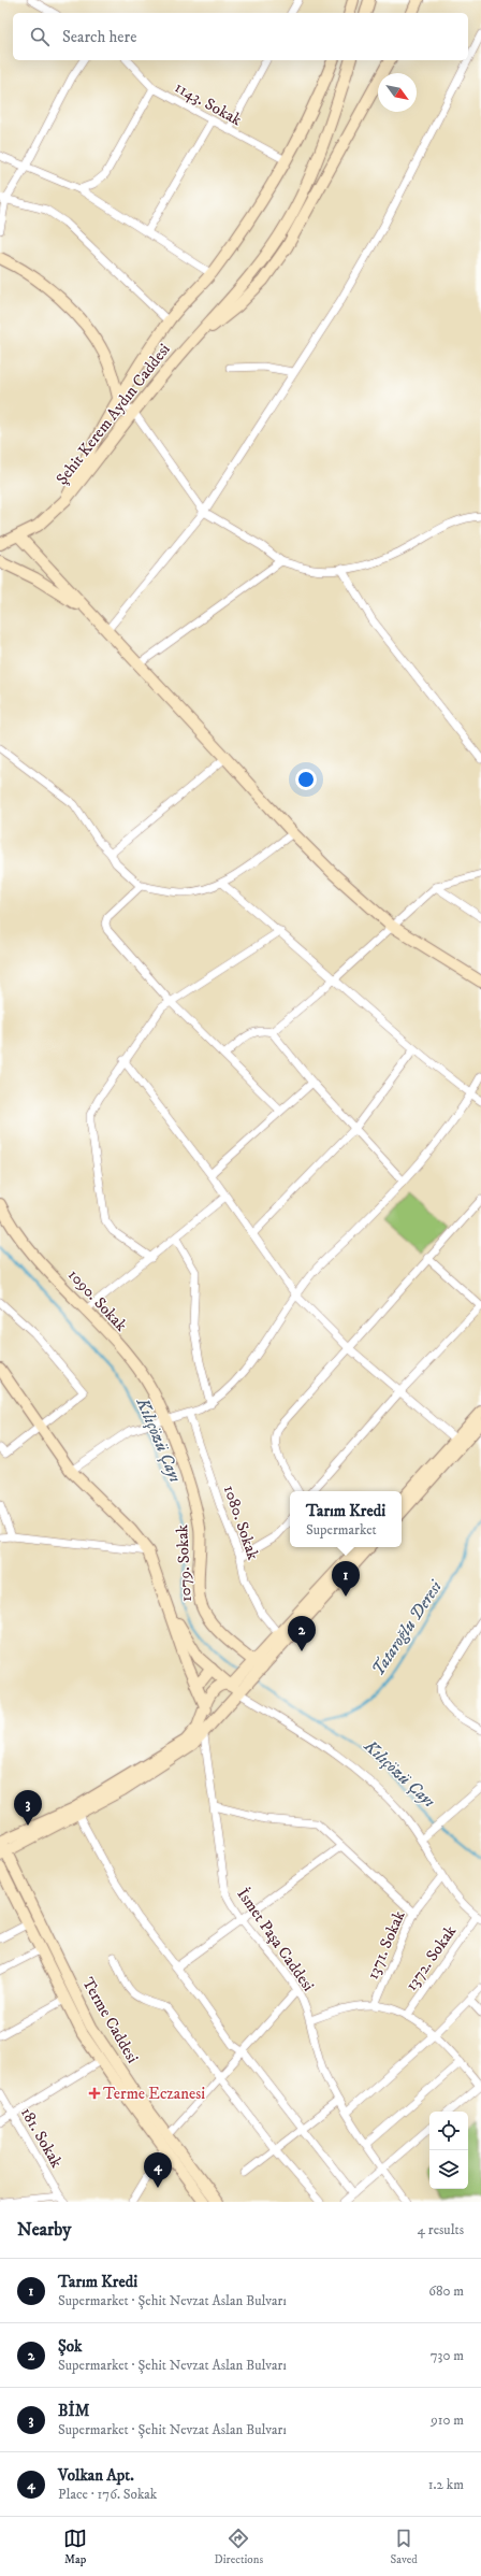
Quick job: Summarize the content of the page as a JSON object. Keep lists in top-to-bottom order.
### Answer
{
  "streets": {
    "main road": [
      "Şehit Kerem Aydın Caddesi",
      "1090. Sokak",
      "1079. Sokak",
      "Terme Caddesi"
    ],
    "street": [
      "1143. Sokak",
      "1080. Sokak",
      "İsmet Paşa Caddesi",
      "1371. Sokak",
      "1372. Sokak",
      "181. Sokak"
    ]
  },
  "crossings": [
    ["1143. Sokak", "Şehit Kerem Aydın Caddesi"],
    ["1090. Sokak", "1079. Sokak"]
  ],
  "water": ["Kılıçözü Çayı", "Tataroğlu Deresi"],
  "places": {
    "health": ["Terme Eczanesi"]
  },
  "north": "bottom right",
  "page": {
    "search": "Search here",
    "popup": ["Tarım Kredi", "Supermarket"],
    "pins": [
      "1",
      "2",
      "3",
      "4"
    ],
    "heading": ["Nearby", "4 results"],
    "list": [
      {
        "mark": "1",
        "name": "Tarım Kredi",
        "note": "Supermarket · Şehit Nevzat Aslan Bulvarı",
        "value": "680 m"
      },
      {
        "mark": "2",
        "name": "Şok",
        "note": "Supermarket · Şehit Nevzat Aslan Bulvarı",
        "value": "730 m"
      },
      {
        "mark": "3",
        "name": "BİM",
        "note": "Supermarket · Şehit Nevzat Aslan Bulvarı",
        "value": "910 m"
      },
      {
        "mark": "4",
        "name": "Volkan Apt.",
        "note": "Place · 176. Sokak",
        "value": "1.2 km"
      }
    ],
    "nav": ["Map", "Directions", "Saved"]
  }
}
